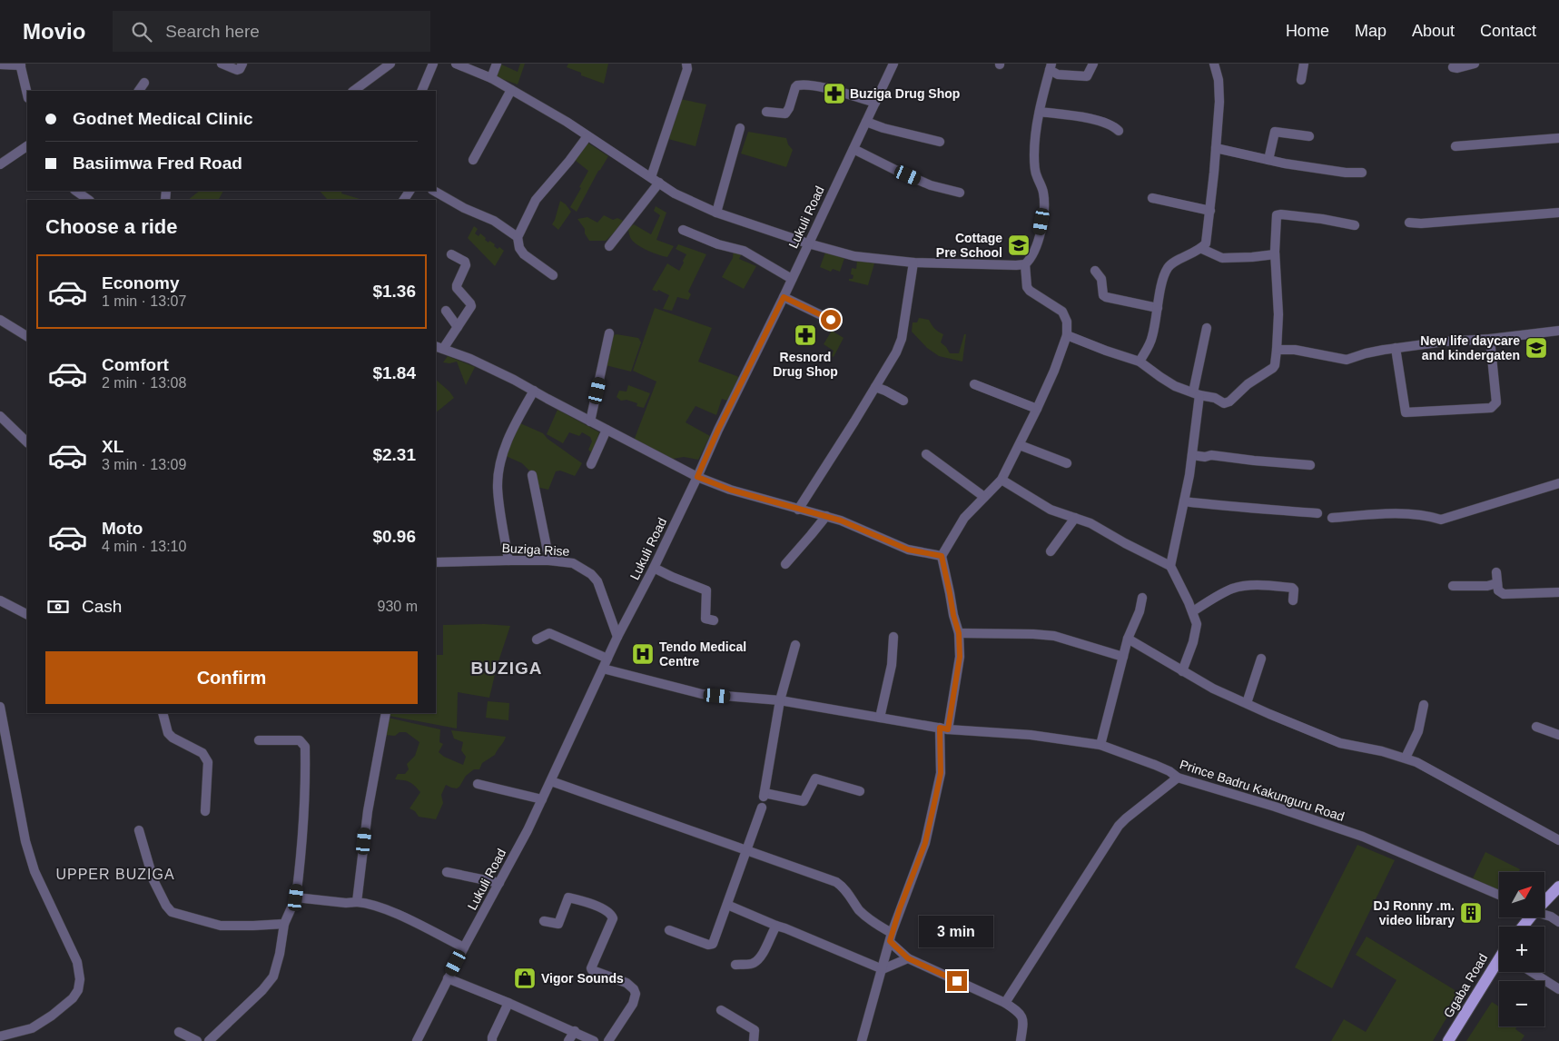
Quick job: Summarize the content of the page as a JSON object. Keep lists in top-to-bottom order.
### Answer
{
  "streets": {
    "main road": ["Ggaba Road"],
    "street": ["Lukuli Road", "Buziga Rise", "Prince Badru Kakunguru Road"]
  },
  "crossings": [
    ["Lukuli Road", "Buziga Rise"],
    ["Lukuli Road", "Prince Badru Kakunguru Road"]
  ],
  "districts": ["BUZIGA", "UPPER BUZIGA"],
  "places": {
    "pharmacy": ["Buziga Drug Shop", "Resnord Drug Shop"],
    "school or university": ["Cottage Pre School", "New life daycare and kindergaten"],
    "hospital": ["Tendo Medical Centre"],
    "building": ["DJ Ronny .m. video library"],
    "shop": ["Vigor Sounds"]
  },
  "north": "top right",
  "page": {
    "header": "Movio",
    "search": "Search here",
    "nav": [
      "Home",
      "Map",
      "About",
      "Contact"
    ],
    "banner": ["Godnet Medical Clinic", "Basiimwa Fred Road"],
    "heading": "Choose a ride",
    "list": [
      {
        "name": "Economy",
        "note": "1 min · 13:07",
        "value": "$1.36"
      },
      {
        "name": "Comfort",
        "note": "2 min · 13:08",
        "value": "$1.84"
      },
      {
        "name": "XL",
        "note": "3 min · 13:09",
        "value": "$2.31"
      },
      {
        "name": "Moto",
        "note": "4 min · 13:10",
        "value": "$0.96"
      }
    ],
    "pay": ["Cash", "930 m"],
    "buttons": "Confirm",
    "map_buttons": ["+", "−"],
    "bubble": "3 min"
  }
}
